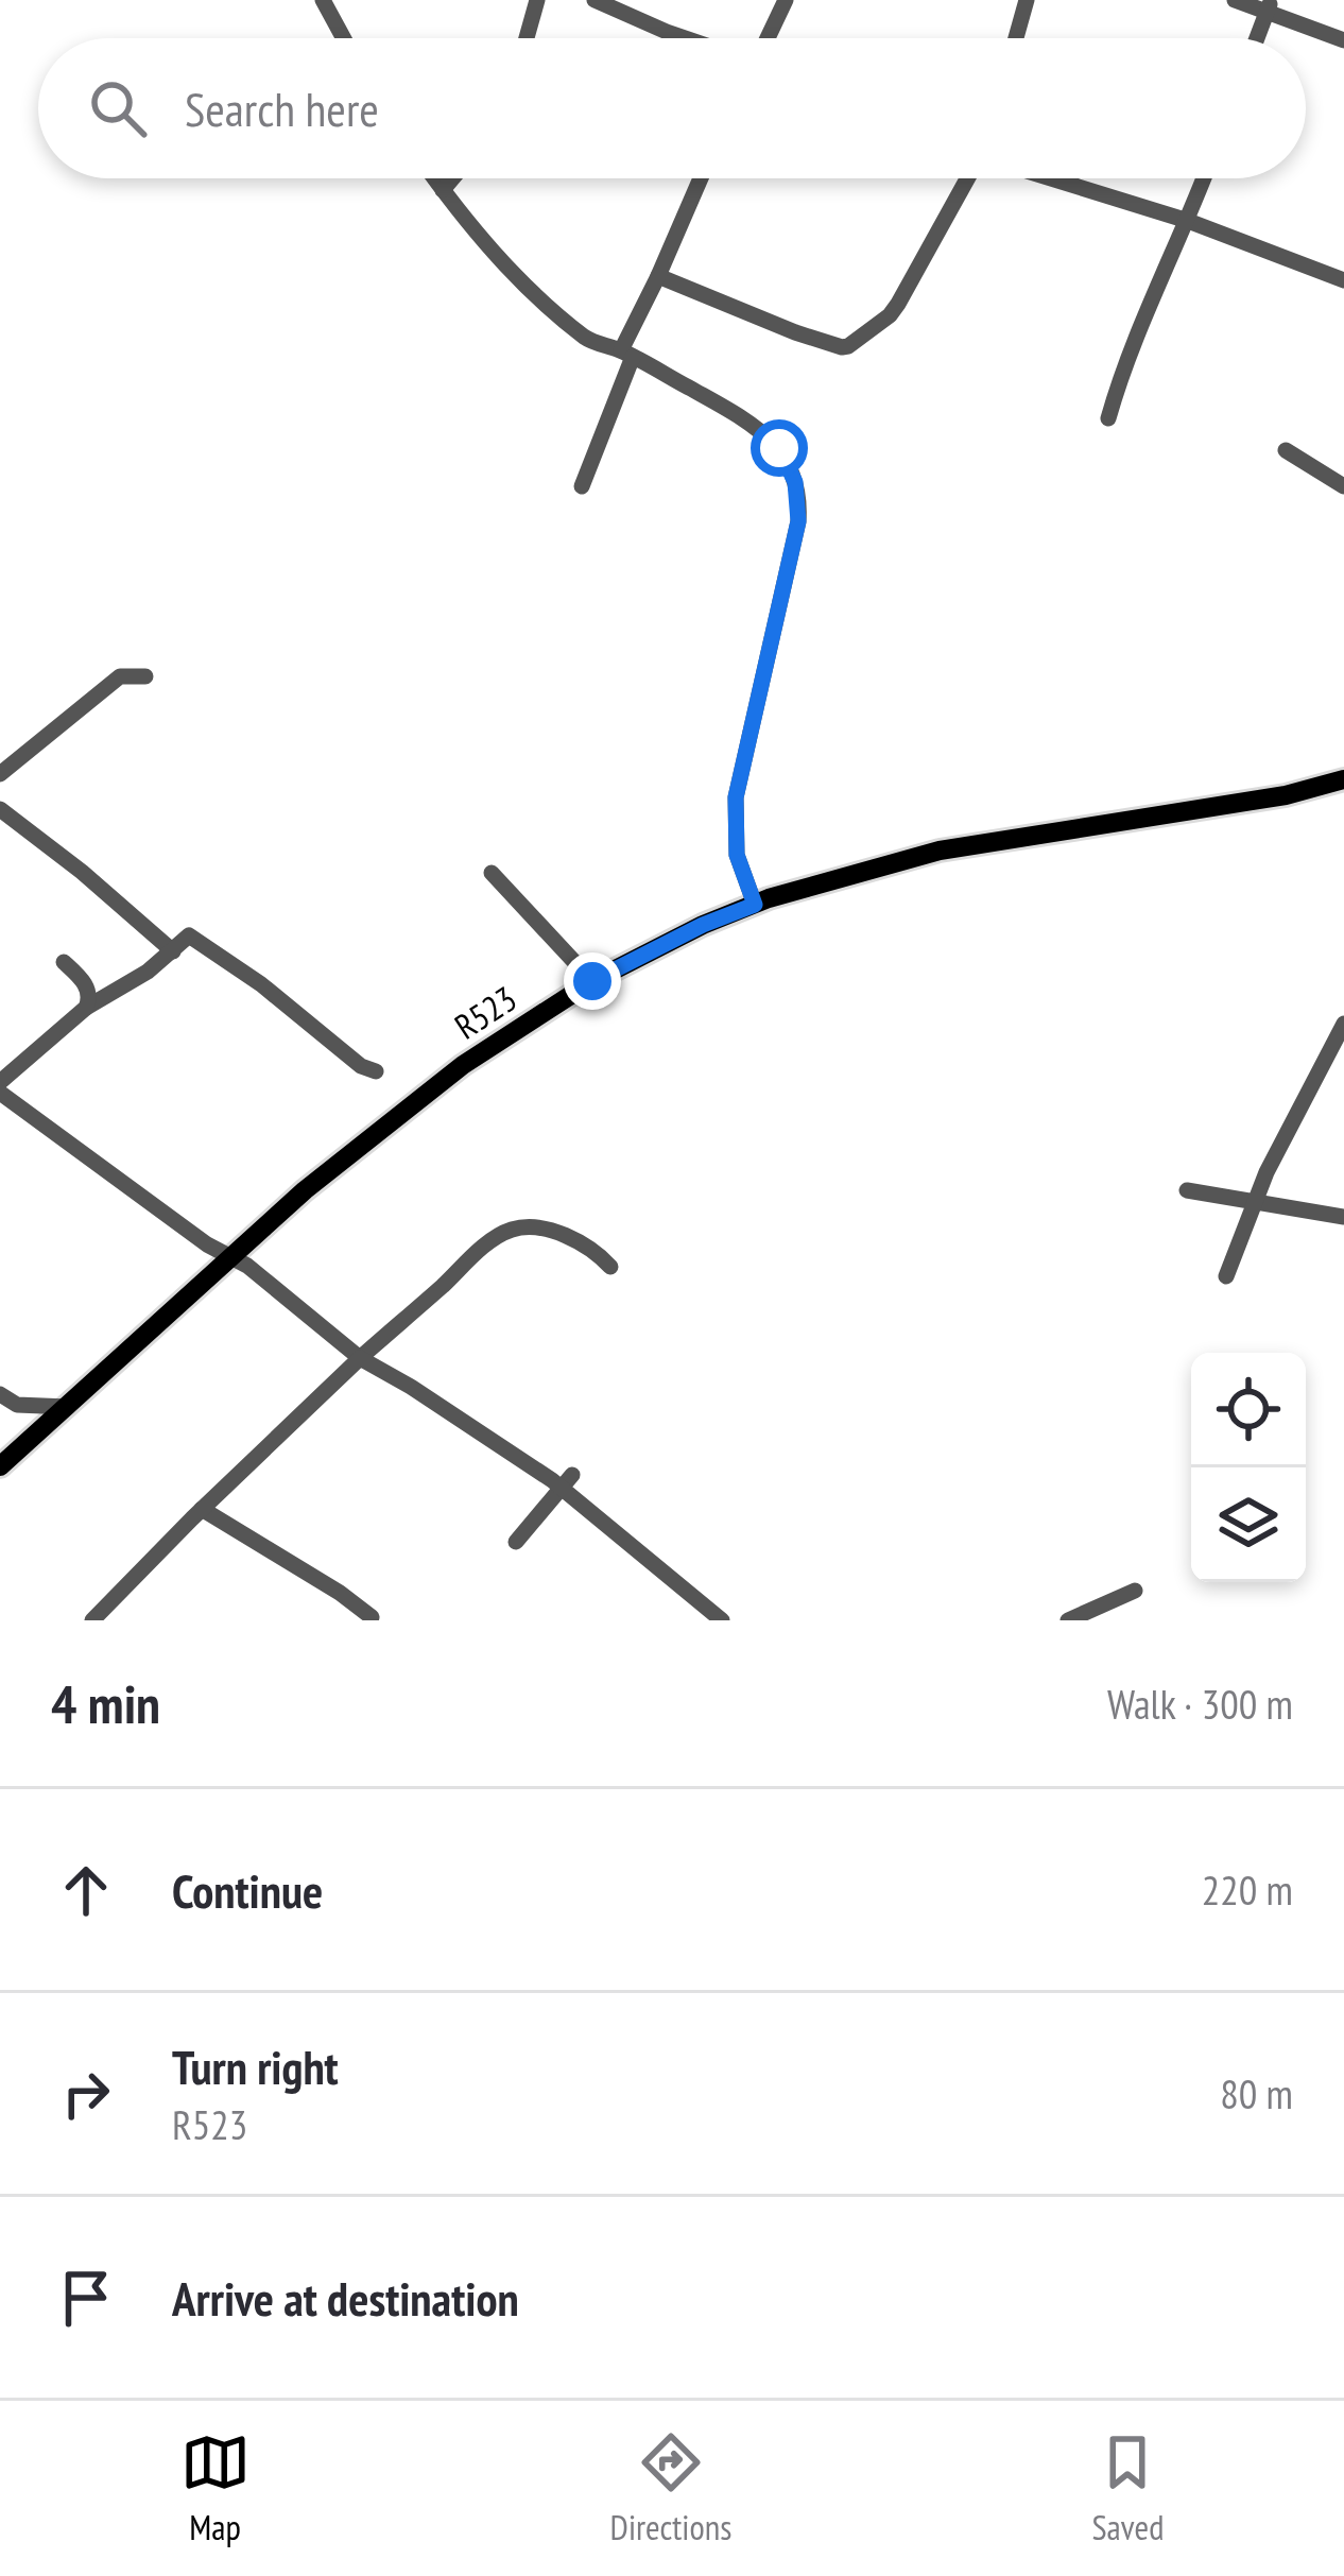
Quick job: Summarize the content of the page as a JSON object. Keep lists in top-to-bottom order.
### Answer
{
  "streets": {
    "main road": ["R523"]
  },
  "page": {
    "search": "Search here",
    "heading": ["4 min", "Walk · 300 m"],
    "list": [
      ["Continue", "220 m"],
      ["Turn right", "R523", "80 m"],
      "Arrive at destination"
    ],
    "nav": ["Map", "Directions", "Saved"]
  }
}
